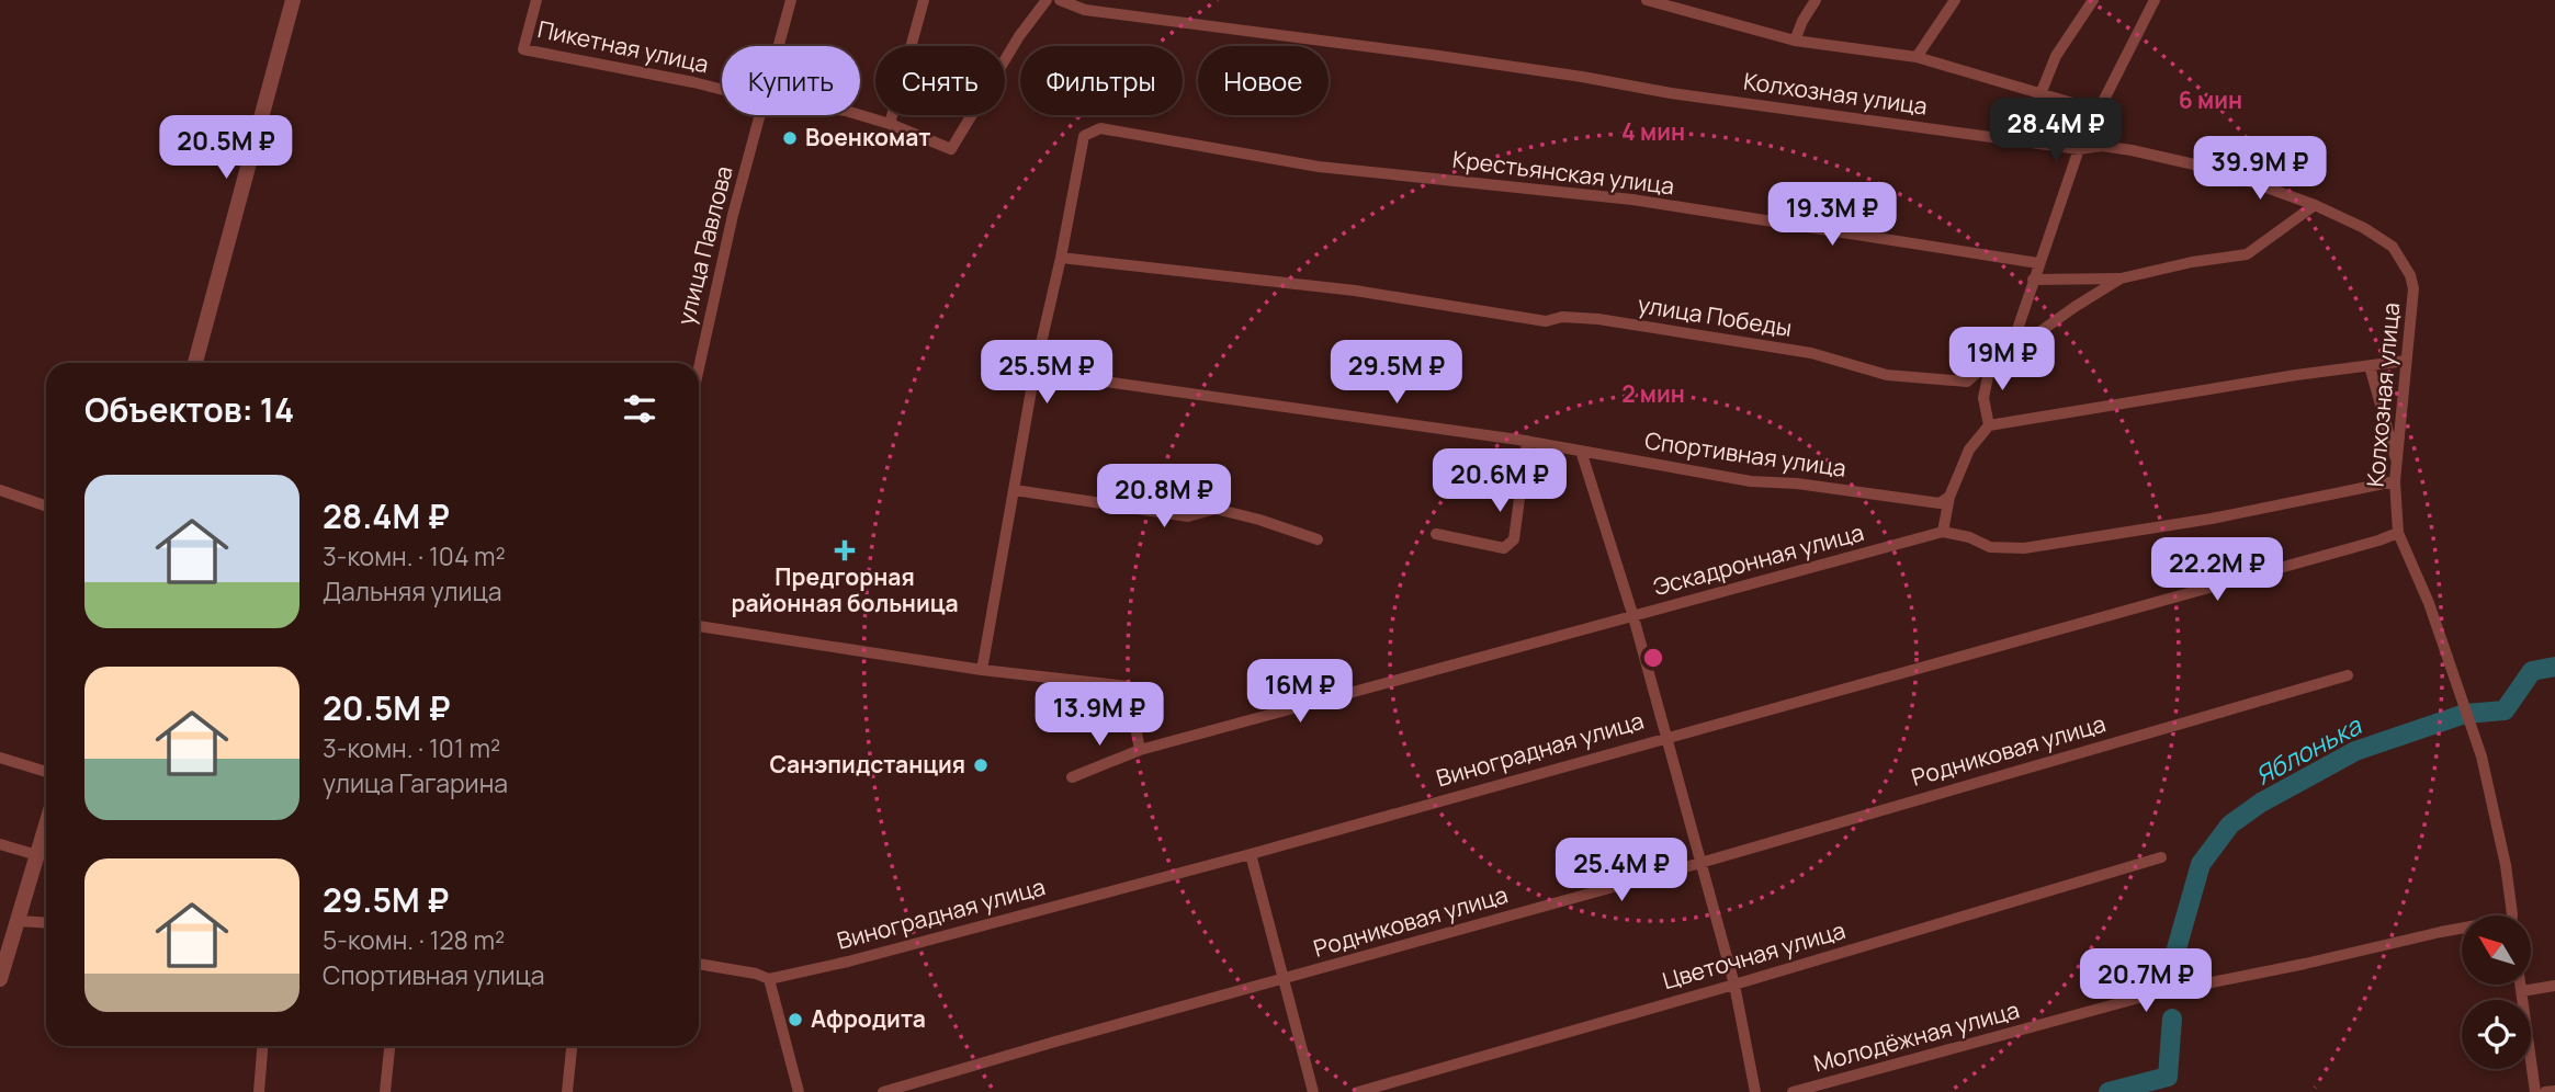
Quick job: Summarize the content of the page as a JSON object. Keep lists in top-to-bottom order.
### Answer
{
  "streets": {
    "street": [
      "Пикетная улица",
      "Колхозная улица",
      "Крестьянская улица",
      "улица Павлова",
      "улица Победы",
      "Спортивная улица",
      "Эскадронная улица",
      "Виноградная улица",
      "Родниковая улица",
      "Цветочная улица",
      "Молодёжная улица"
    ]
  },
  "crossings": [
    ["Колхозная улица", "улица Победы"],
    ["Колхозная улица", "Виноградная улица"],
    ["Крестьянская улица", "улица Победы"]
  ],
  "water": ["Яблонька"],
  "places": {
    "other": ["Военкомат", "Санэпидстанция", "Афродита"],
    "health": ["Предгорная районная больница"]
  },
  "north": "top left",
  "page": {
    "chip": [
      "Купить",
      "Снять",
      "Фильтры",
      "Новое"
    ],
    "price": [
      "28.4M ₽",
      "20.5M ₽",
      "39.9M ₽",
      "19.3M ₽",
      "19M ₽",
      "25.5M ₽",
      "29.5M ₽",
      "20.6M ₽",
      "20.8M ₽",
      "22.2M ₽",
      "16M ₽",
      "13.9M ₽",
      "25.4M ₽",
      "20.7M ₽"
    ],
    "heading": "Объектов: 14",
    "list": [
      {
        "name": "28.4M ₽",
        "note": "3-комн. · 104 m² · Дальняя улица"
      },
      {
        "name": "20.5M ₽",
        "note": "3-комн. · 101 m² · улица Гагарина"
      },
      {
        "name": "29.5M ₽",
        "note": "5-комн. · 128 m² · Спортивная улица"
      }
    ]
  },
  "rings": ["6 мин", "4 мин", "2 мин"]
}
